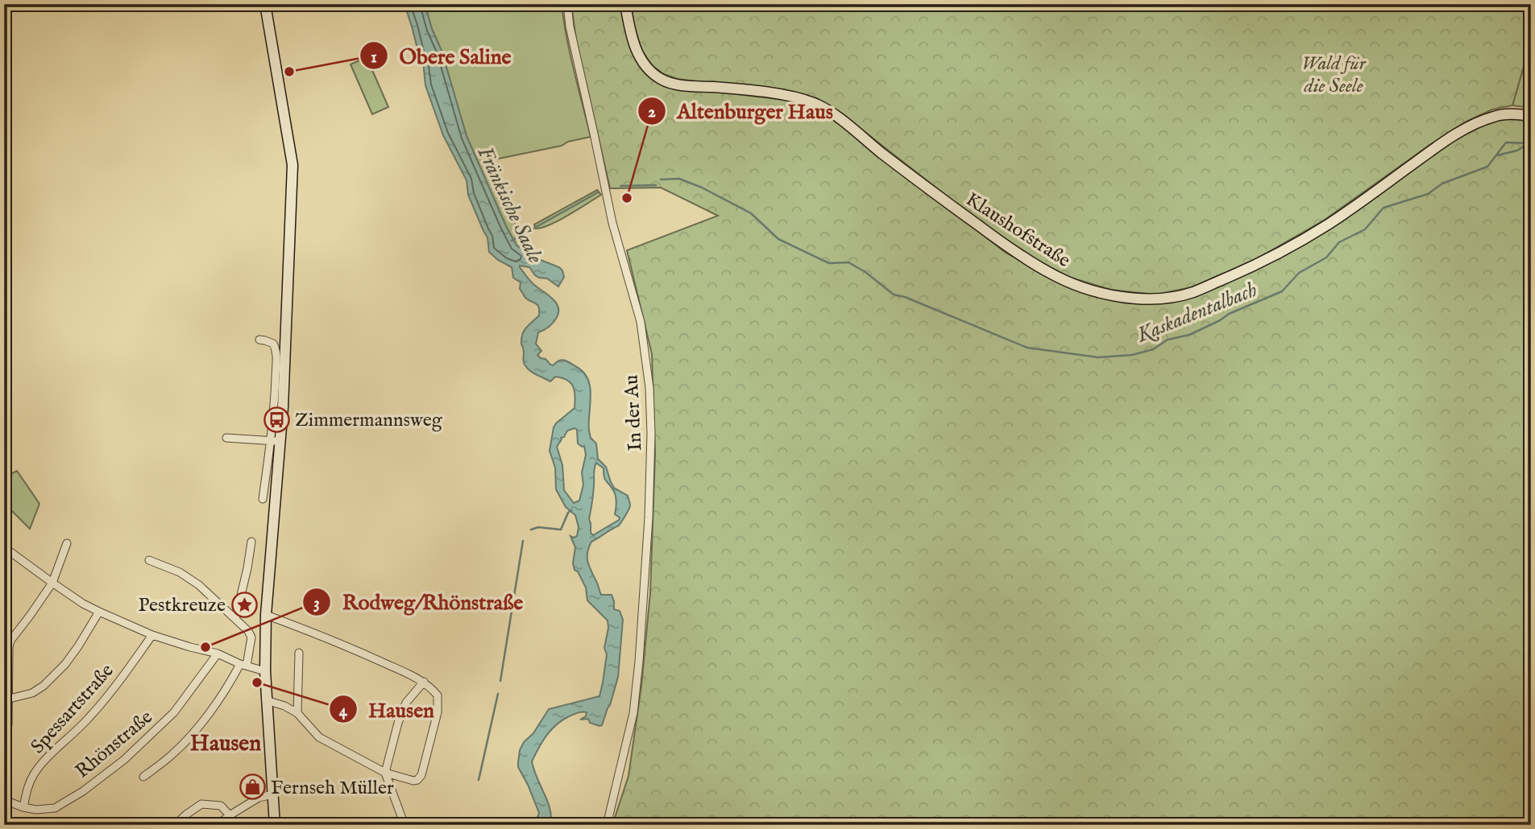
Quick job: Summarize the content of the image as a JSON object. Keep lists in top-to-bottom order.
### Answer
{
  "streets": {
    "main road": ["Klaushofstraße"],
    "street": ["In der Au", "Spessartstraße", "Rhönstraße"]
  },
  "crossings": [
    ["Spessartstraße", "Rhönstraße"]
  ],
  "districts": ["Hausen"],
  "water": ["Fränkische Saale", "Kaskadentalbach"],
  "parks": ["Wald für die Seele"],
  "places": {
    "other": [
      "Obere Saline",
      "Altenburger Haus",
      "Rodweg/Rhönstraße",
      "Hausen"
    ],
    "bus stop": ["Zimmermannsweg"],
    "place": ["Pestkreuze"],
    "shop": ["Fernseh Müller"]
  }
}
